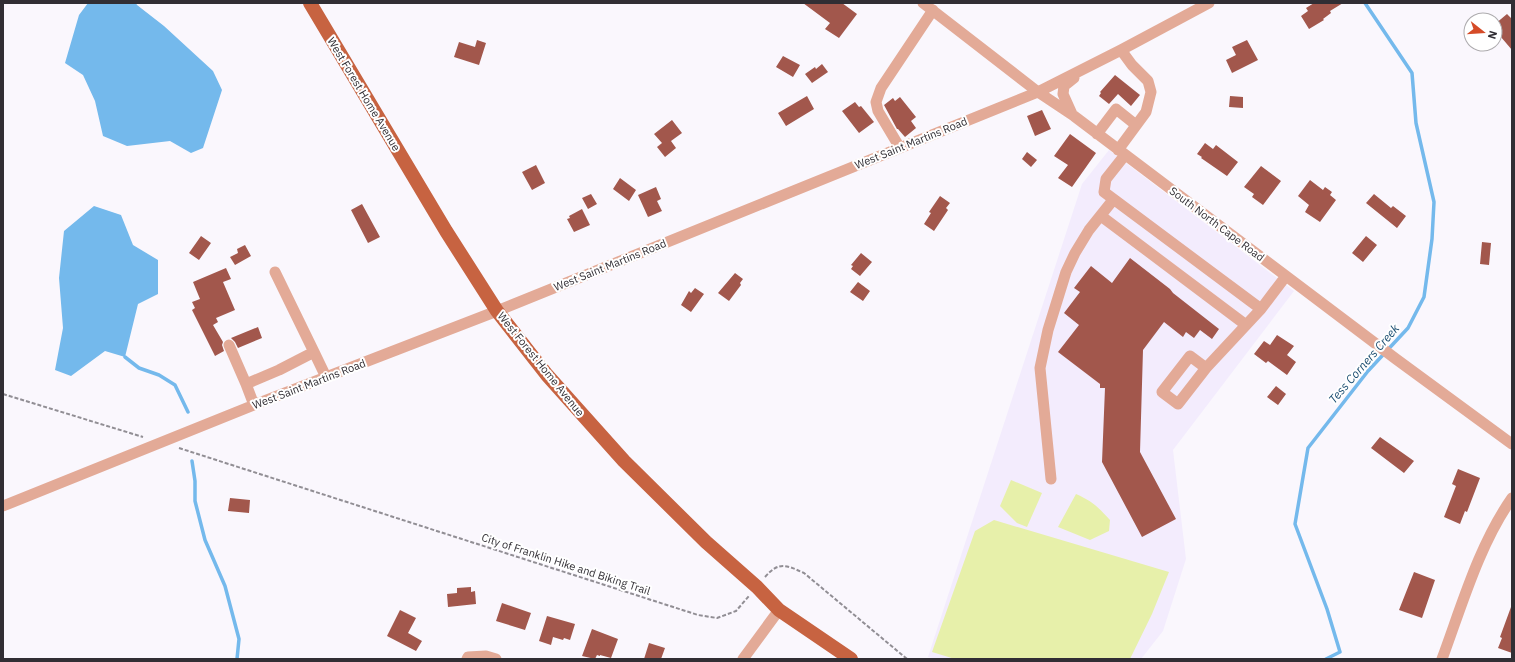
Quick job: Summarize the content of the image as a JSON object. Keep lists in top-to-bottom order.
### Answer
{
  "streets": {
    "main road": ["West Forest Home Avenue"],
    "street": ["West Saint Martins Road", "South North Cape Road"],
    "path": ["City of Franklin Hike and Biking Trail"]
  },
  "crossings": [
    ["West Forest Home Avenue", "West Saint Martins Road"],
    ["West Forest Home Avenue", "City of Franklin Hike and Biking Trail"],
    ["West Saint Martins Road", "South North Cape Road"]
  ],
  "water": ["Tess Corners Creek"],
  "north": "right"
}
